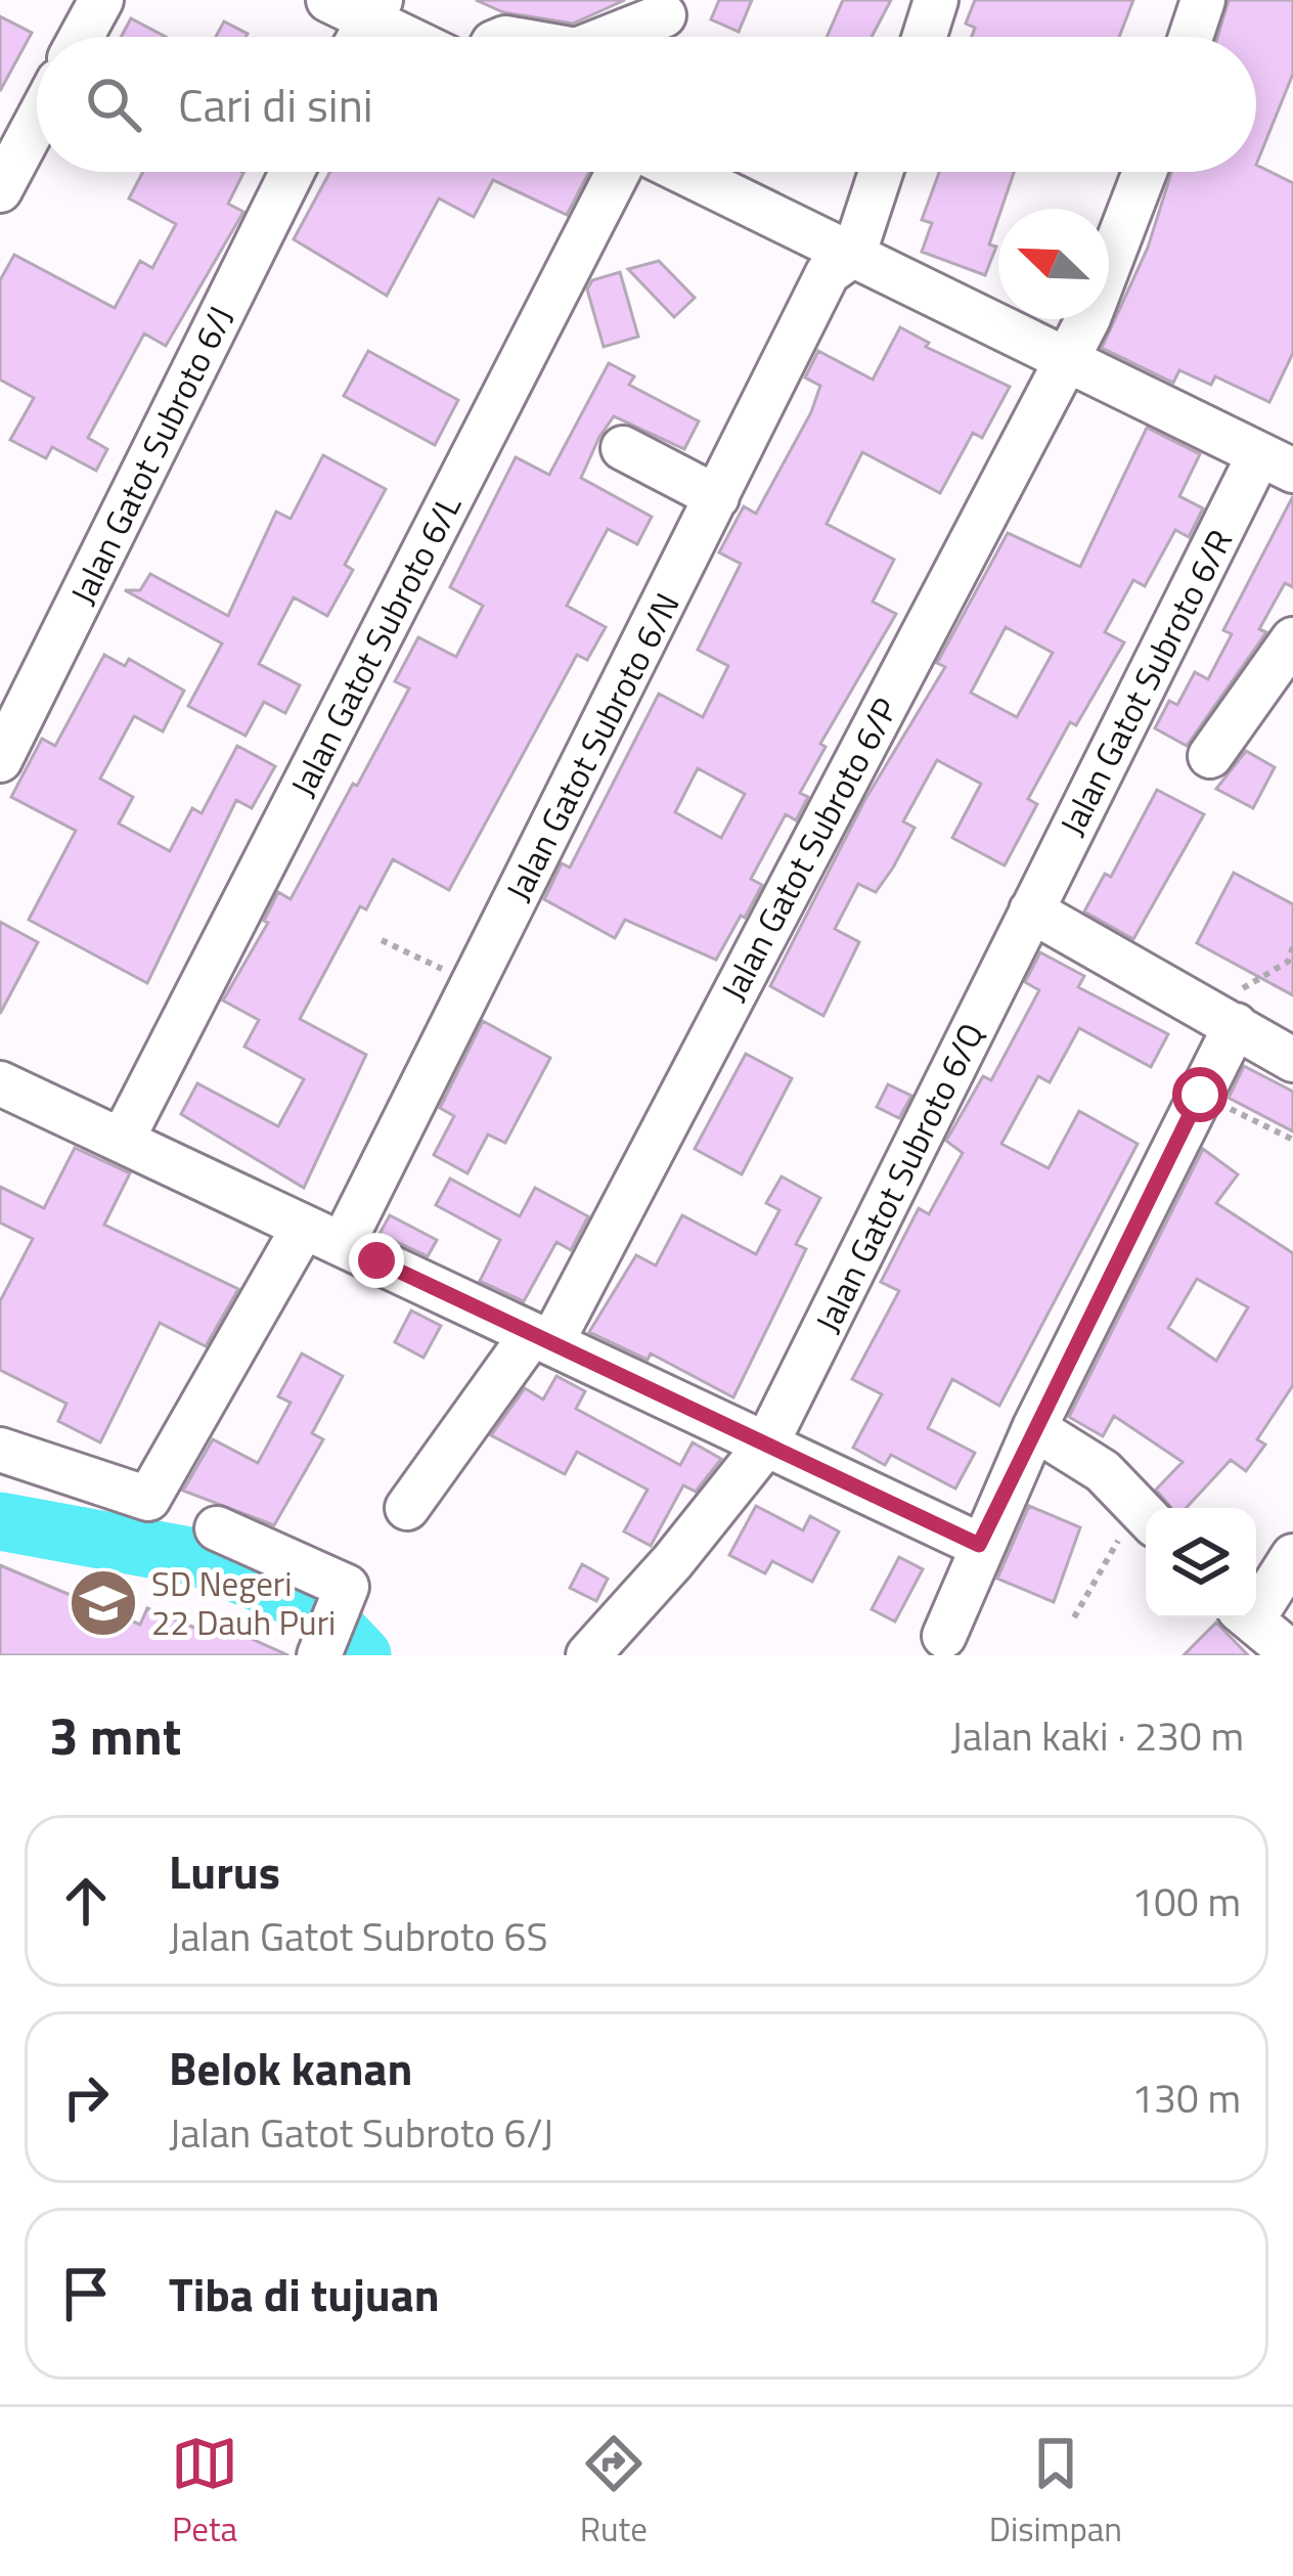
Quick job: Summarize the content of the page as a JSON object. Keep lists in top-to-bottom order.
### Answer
{
  "streets": {
    "street": [
      "Jalan Gatot Subroto 6/J",
      "Jalan Gatot Subroto 6/L",
      "Jalan Gatot Subroto 6/R",
      "Jalan Gatot Subroto 6/N",
      "Jalan Gatot Subroto 6/P",
      "Jalan Gatot Subroto 6/Q"
    ]
  },
  "crossings": [
    ["Jalan Gatot Subroto 6/R", "Jalan Gatot Subroto 6/Q"]
  ],
  "places": {
    "school or university": ["SD Negeri 22 Dauh Puri"]
  },
  "north": "top left",
  "page": {
    "search": "Cari di sini",
    "heading": ["3 mnt", "Jalan kaki · 230 m"],
    "list": [
      ["Lurus", "Jalan Gatot Subroto 6S", "100 m"],
      ["Belok kanan", "Jalan Gatot Subroto 6/J", "130 m"],
      "Tiba di tujuan"
    ],
    "nav": ["Peta", "Rute", "Disimpan"]
  }
}
